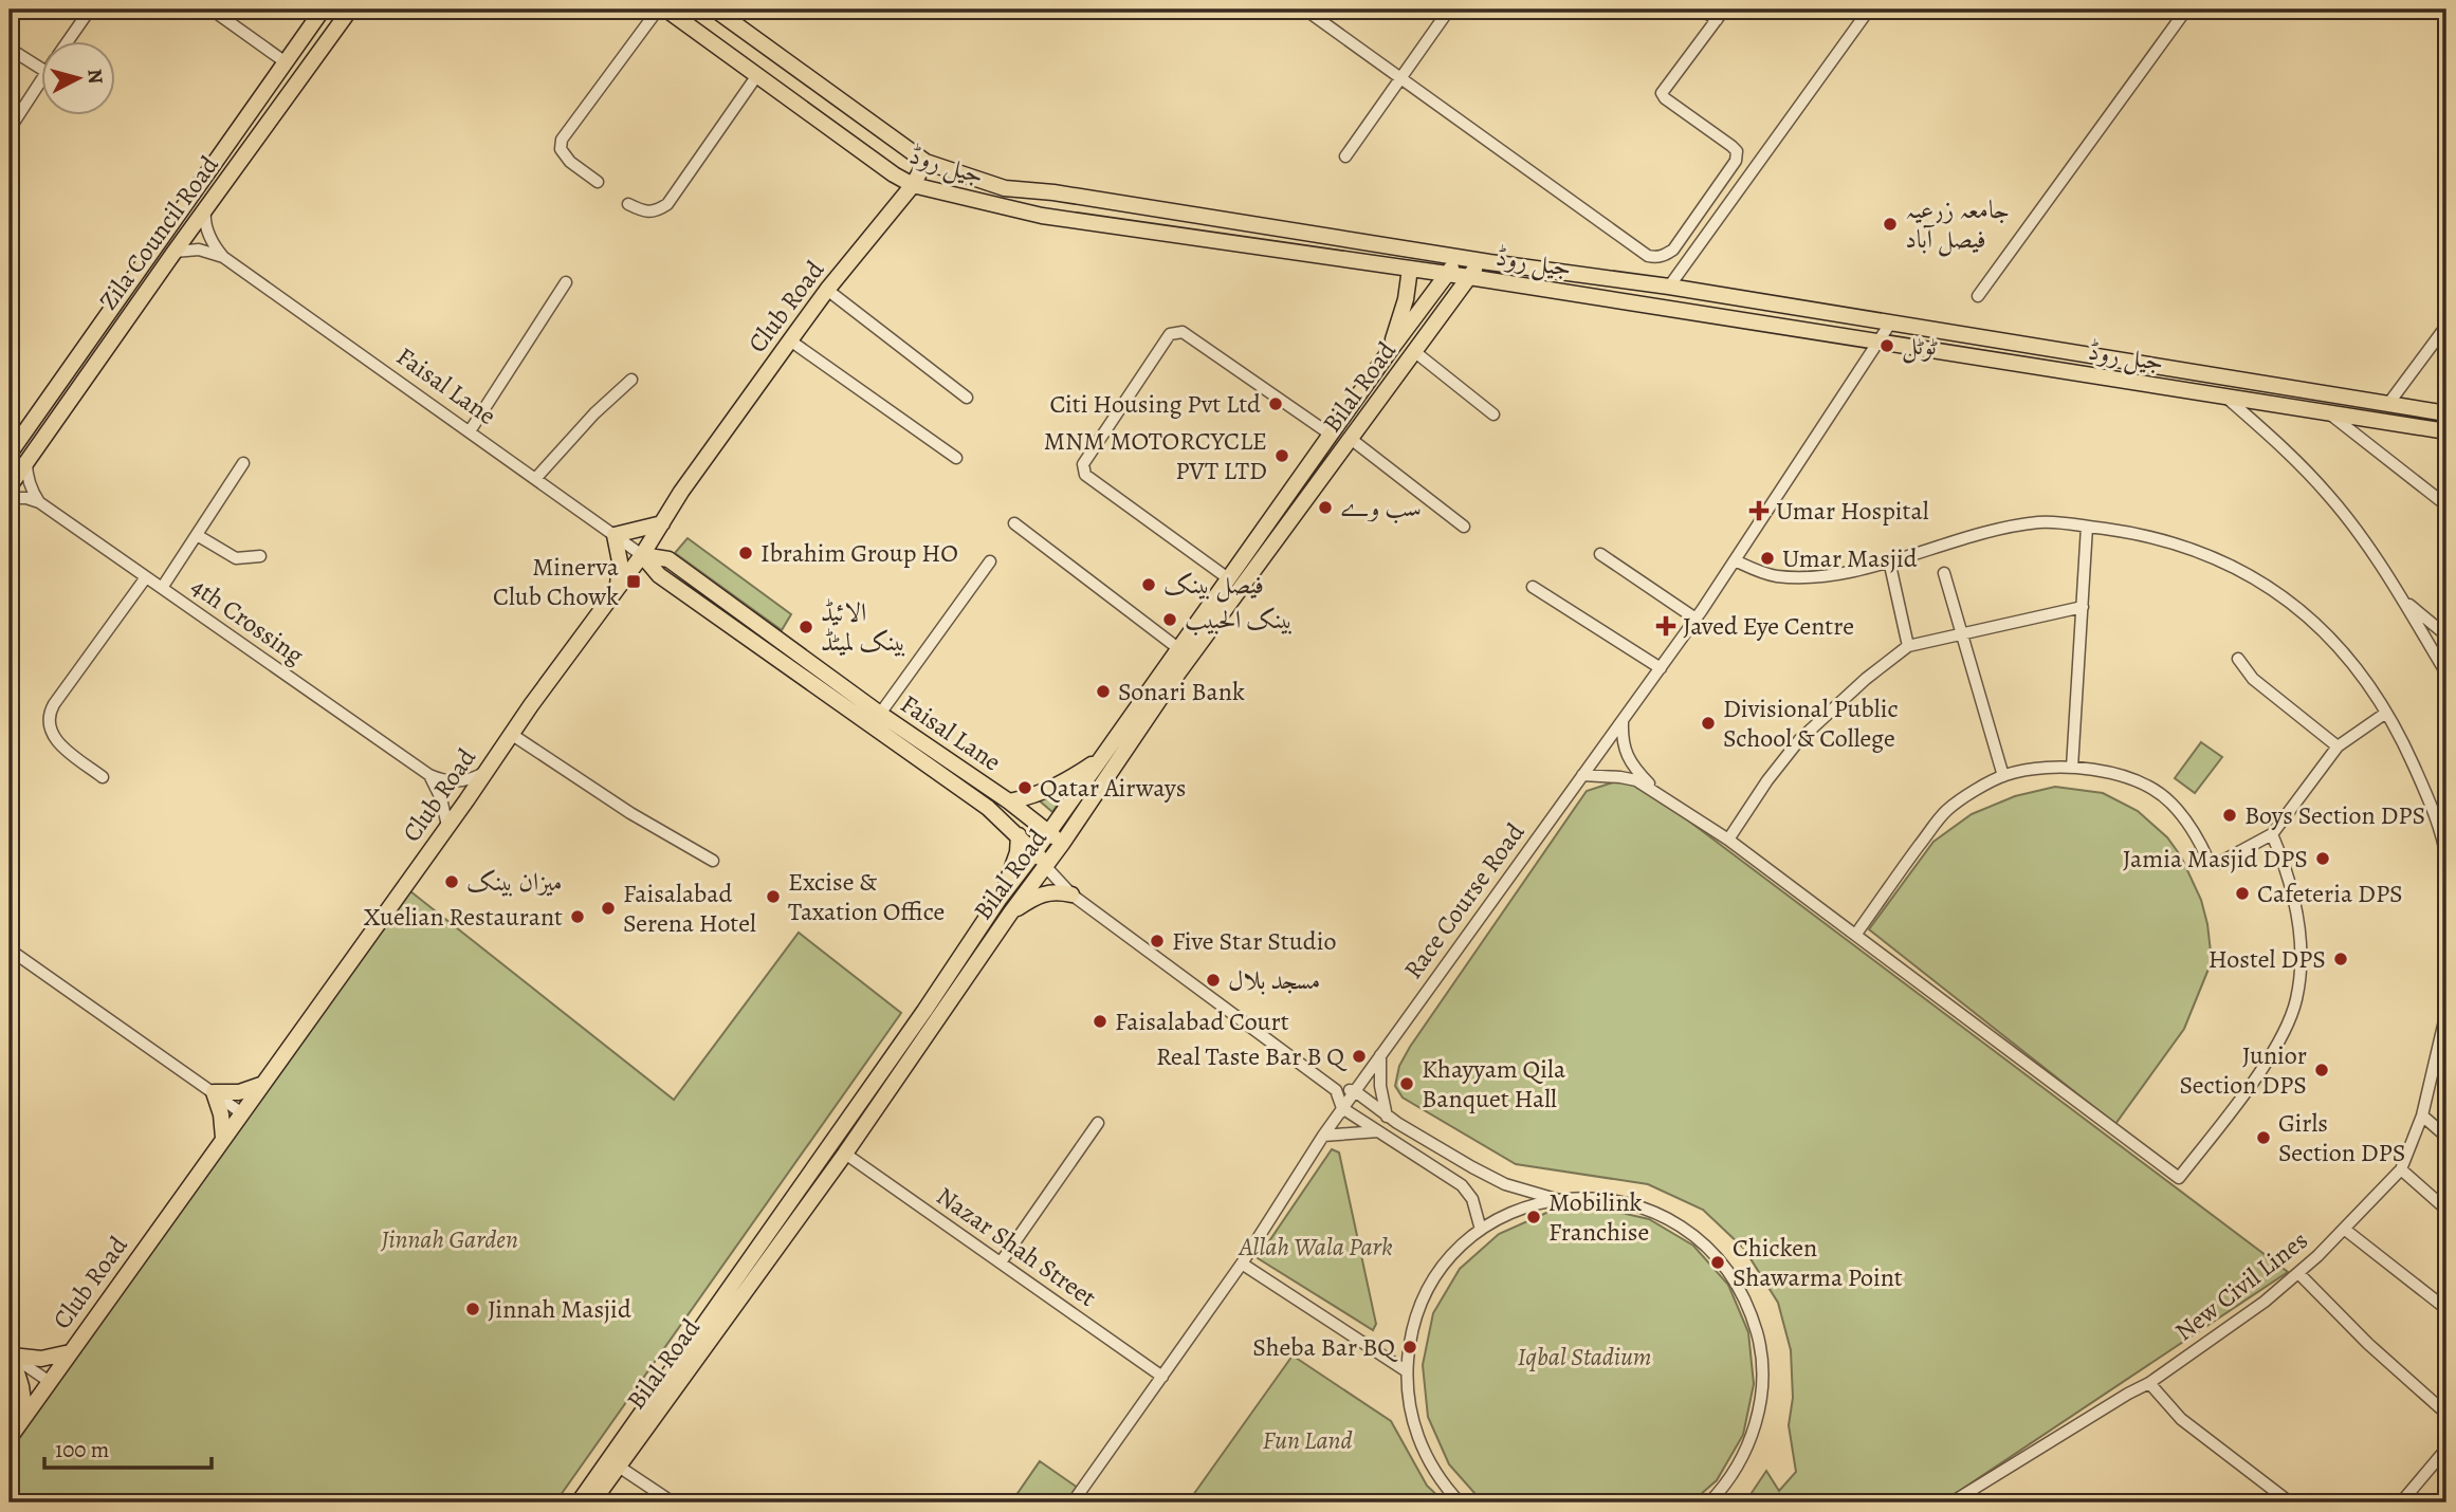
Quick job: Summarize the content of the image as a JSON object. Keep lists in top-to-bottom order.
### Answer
{
  "streets": {
    "main road": [
      "جیل روڈ",
      "Zila Council Road",
      "Club Road",
      "Faisal Lane",
      "Bilal Road"
    ],
    "street": [
      "4th Crossing",
      "Race Course Road",
      "Nazar Shah Street",
      "New Civil Lines"
    ]
  },
  "crossings": [
    ["جیل روڈ", "Club Road"],
    ["جیل روڈ", "Bilal Road"],
    ["جیل روڈ", "Race Course Road"],
    ["Zila Council Road", "Faisal Lane"],
    ["Club Road", "Faisal Lane"],
    ["Faisal Lane", "Bilal Road"],
    ["Bilal Road", "Nazar Shah Street"],
    ["Race Course Road", "Nazar Shah Street"]
  ],
  "parks": [
    "Jinnah Garden",
    "Allah Wala Park",
    "Iqbal Stadium",
    "Fun Land"
  ],
  "places": {
    "other": [
      "جامعہ زرعیہ فیصل آباد",
      "ٹوٹل",
      "Citi Housing Pvt Ltd",
      "MNM MOTORCYCLE PVT LTD",
      "سب وے",
      "Ibrahim Group HO",
      "Umar Masjid",
      "فیصل بینک",
      "بينک الحبيب",
      "الائیڈ بینک لمیٹڈ",
      "Sonari Bank",
      "Divisional Public School & College",
      "Qatar Airways",
      "Boys Section DPS",
      "Jamia Masjid DPS",
      "میزان بینک",
      "Cafeteria DPS",
      "Excise & Taxation Office",
      "Faisalabad Serena Hotel",
      "Xuelian Restaurant",
      "Five Star Studio",
      "Hostel DPS",
      "مسجد بلال",
      "Faisalabad Court",
      "Real Taste Bar B Q",
      "Junior Section DPS",
      "Khayyam Qila Banquet Hall",
      "Girls Section DPS",
      "Mobilink Franchise",
      "Chicken Shawarma Point",
      "Jinnah Masjid",
      "Sheba Bar BQ"
    ],
    "health": ["Umar Hospital", "Javed Eye Centre"],
    "transit": ["Minerva Club Chowk"]
  },
  "scale_bar": "100 m",
  "north": "right"
}
